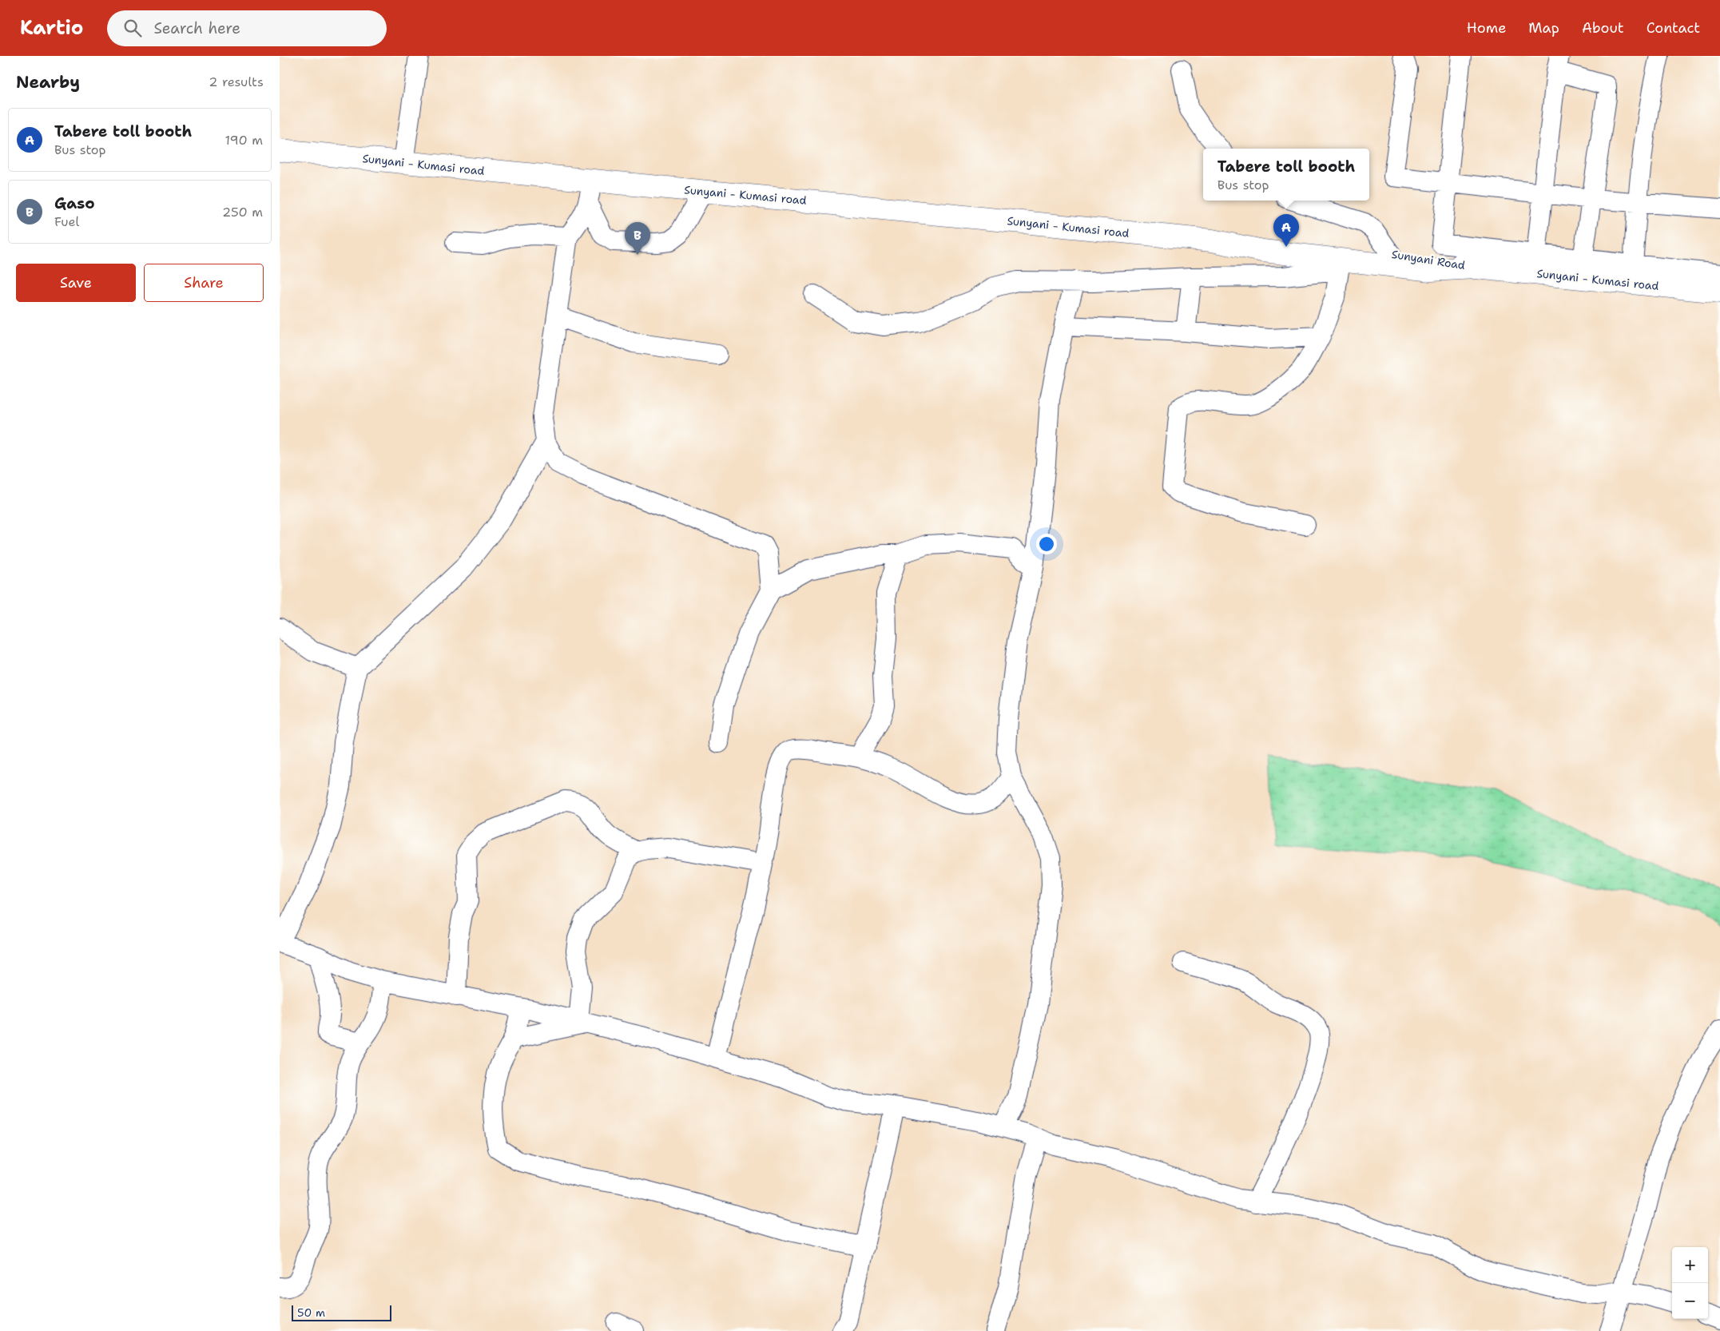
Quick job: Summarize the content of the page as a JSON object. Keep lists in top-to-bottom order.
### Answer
{
  "streets": {
    "main road": ["Sunyani - Kumasi road", "Sunyani Road"]
  },
  "crossings": [
    ["Sunyani - Kumasi road", "Sunyani Road"]
  ],
  "scale_bar": "50 m",
  "page": {
    "header": "Kartio",
    "search": "Search here",
    "nav": [
      "Home",
      "Map",
      "About",
      "Contact"
    ],
    "heading": ["Nearby", "2 results"],
    "list": [
      {
        "mark": "A",
        "name": "Tabere toll booth",
        "note": "Bus stop",
        "value": "190 m"
      },
      {
        "mark": "B",
        "name": "Gaso",
        "note": "Fuel",
        "value": "250 m"
      }
    ],
    "popup": ["Tabere toll booth", "Bus stop"],
    "pins": ["A", "B"],
    "buttons": ["Save", "Share"],
    "map_buttons": ["+", "−"],
    "scale": "50 m"
  }
}
